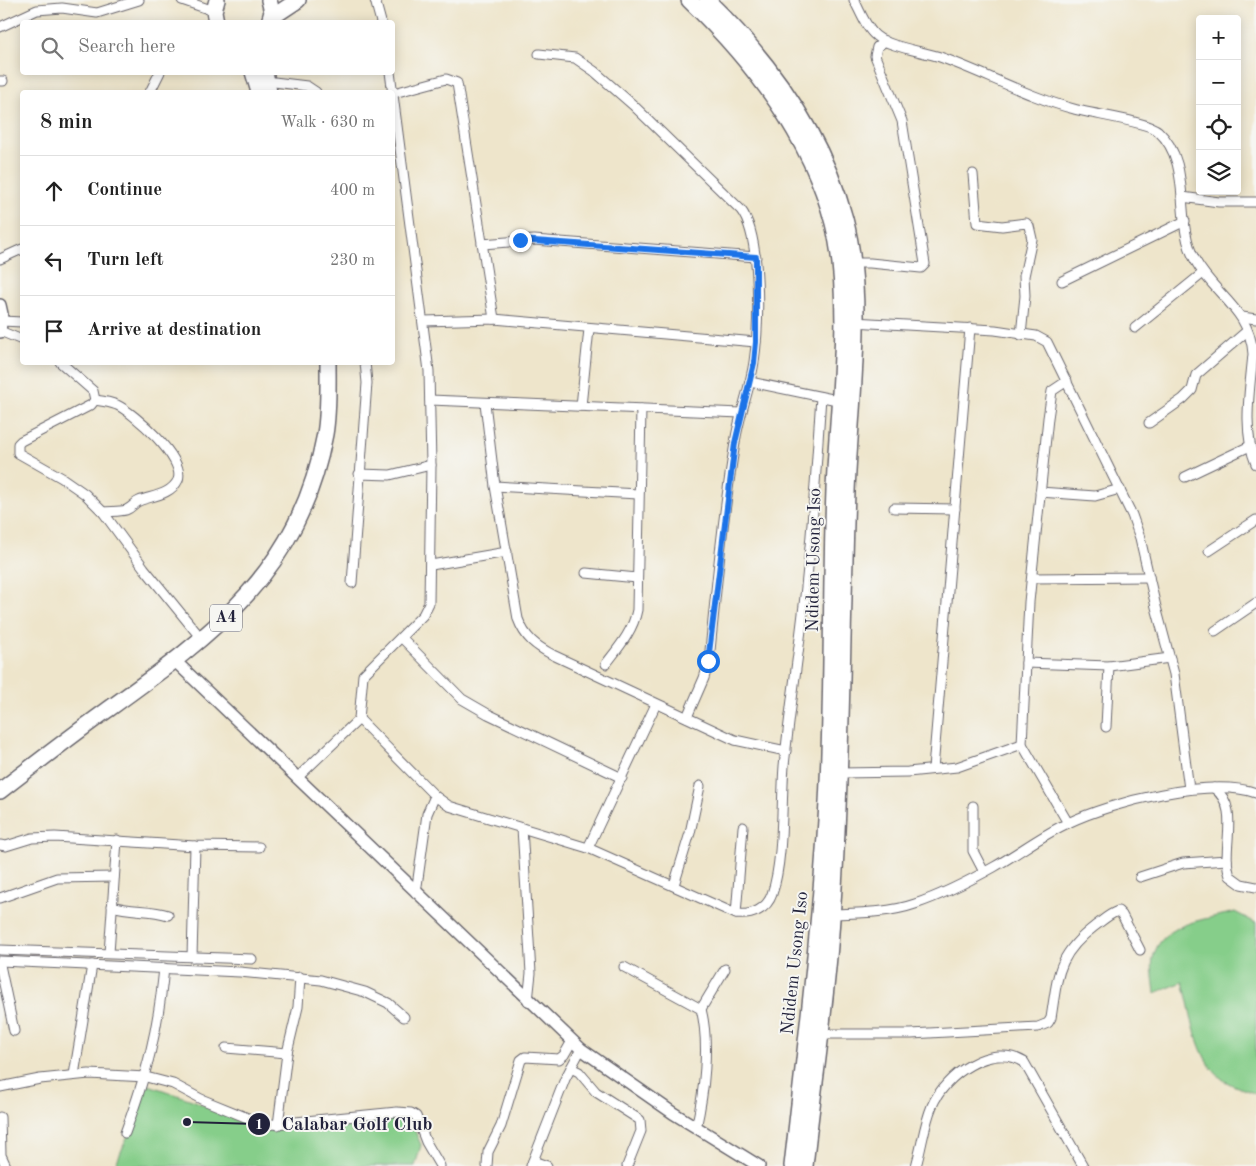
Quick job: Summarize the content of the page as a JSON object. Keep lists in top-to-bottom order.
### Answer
{
  "streets": {
    "highway": ["Ndidem Usong Iso", "A4"]
  },
  "places": ["Calabar Golf Club"],
  "page": {
    "map_buttons": ["+", "−"],
    "search": "Search here",
    "heading": ["8 min", "Walk · 630 m"],
    "list": [
      ["Continue", "400 m"],
      ["Turn left", "230 m"],
      "Arrive at destination"
    ]
  }
}
